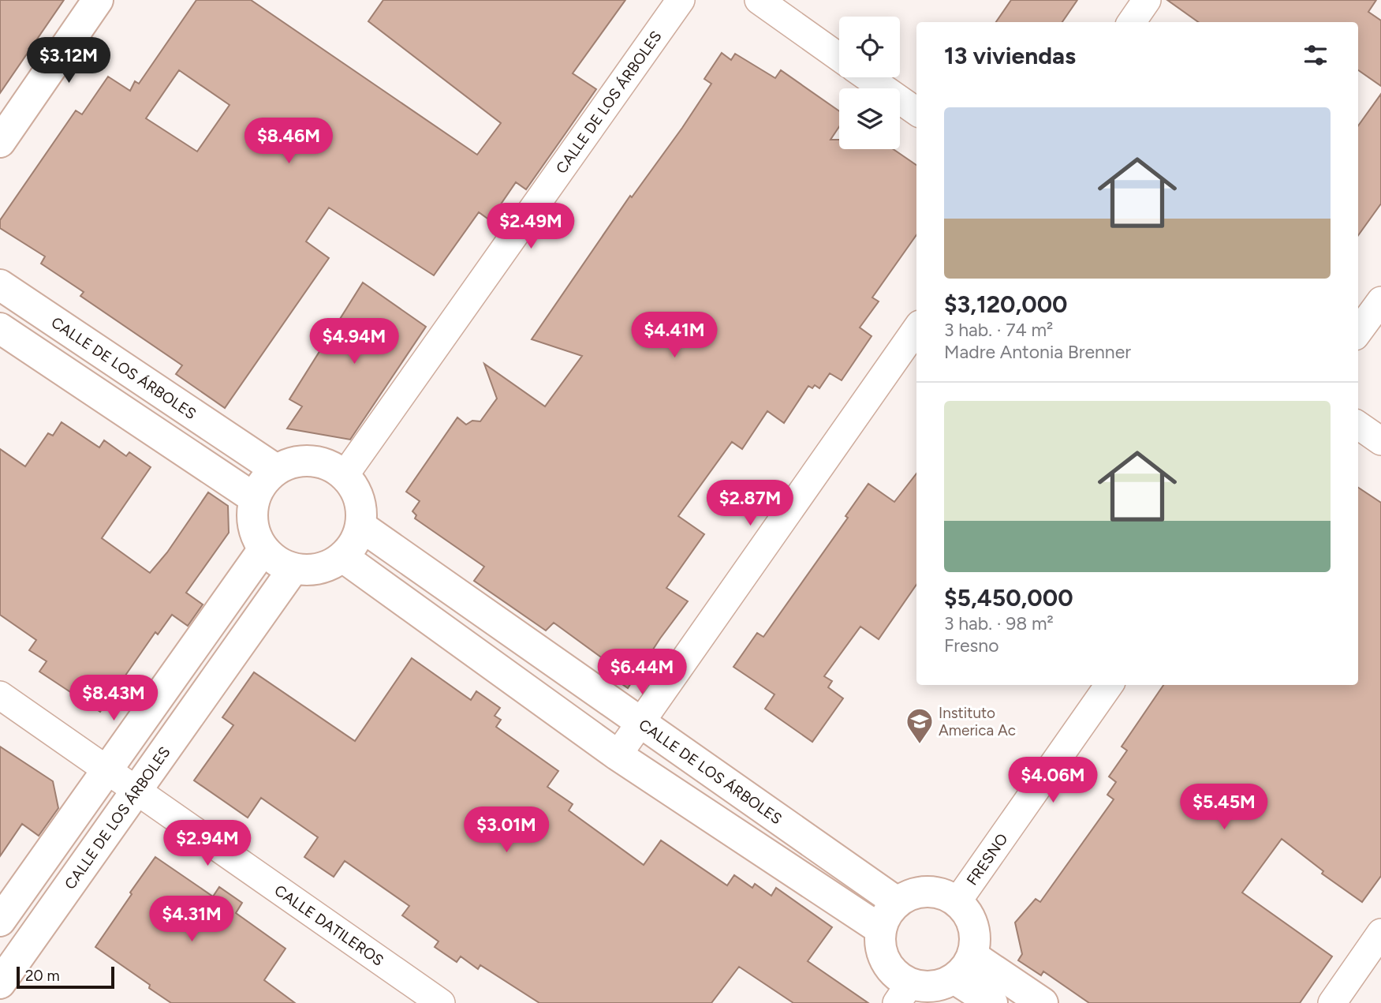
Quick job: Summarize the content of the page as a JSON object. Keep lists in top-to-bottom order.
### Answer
{
  "streets": {
    "street": ["CALLE DE LOS ÁRBOLES", "FRESNO", "CALLE DATILEROS"]
  },
  "crossings": [
    ["CALLE DE LOS ÁRBOLES", "FRESNO"],
    ["CALLE DE LOS ÁRBOLES", "CALLE DATILEROS"]
  ],
  "places": {
    "school or university": ["Instituto America Ac"]
  },
  "scale_bar": "20 m",
  "page": {
    "heading": "13 viviendas",
    "price": [
      "$3.12M",
      "$8.46M",
      "$2.49M",
      "$4.41M",
      "$4.94M",
      "$2.87M",
      "$6.44M",
      "$8.43M",
      "$4.06M",
      "$5.45M",
      "$3.01M",
      "$2.94M",
      "$4.31M"
    ],
    "list": [
      {
        "name": "$3,120,000",
        "note": "3 hab. · 74 m² · Madre Antonia Brenner"
      },
      {
        "name": "$5,450,000",
        "note": "3 hab. · 98 m² · Fresno"
      }
    ],
    "scale": "20 m"
  }
}
